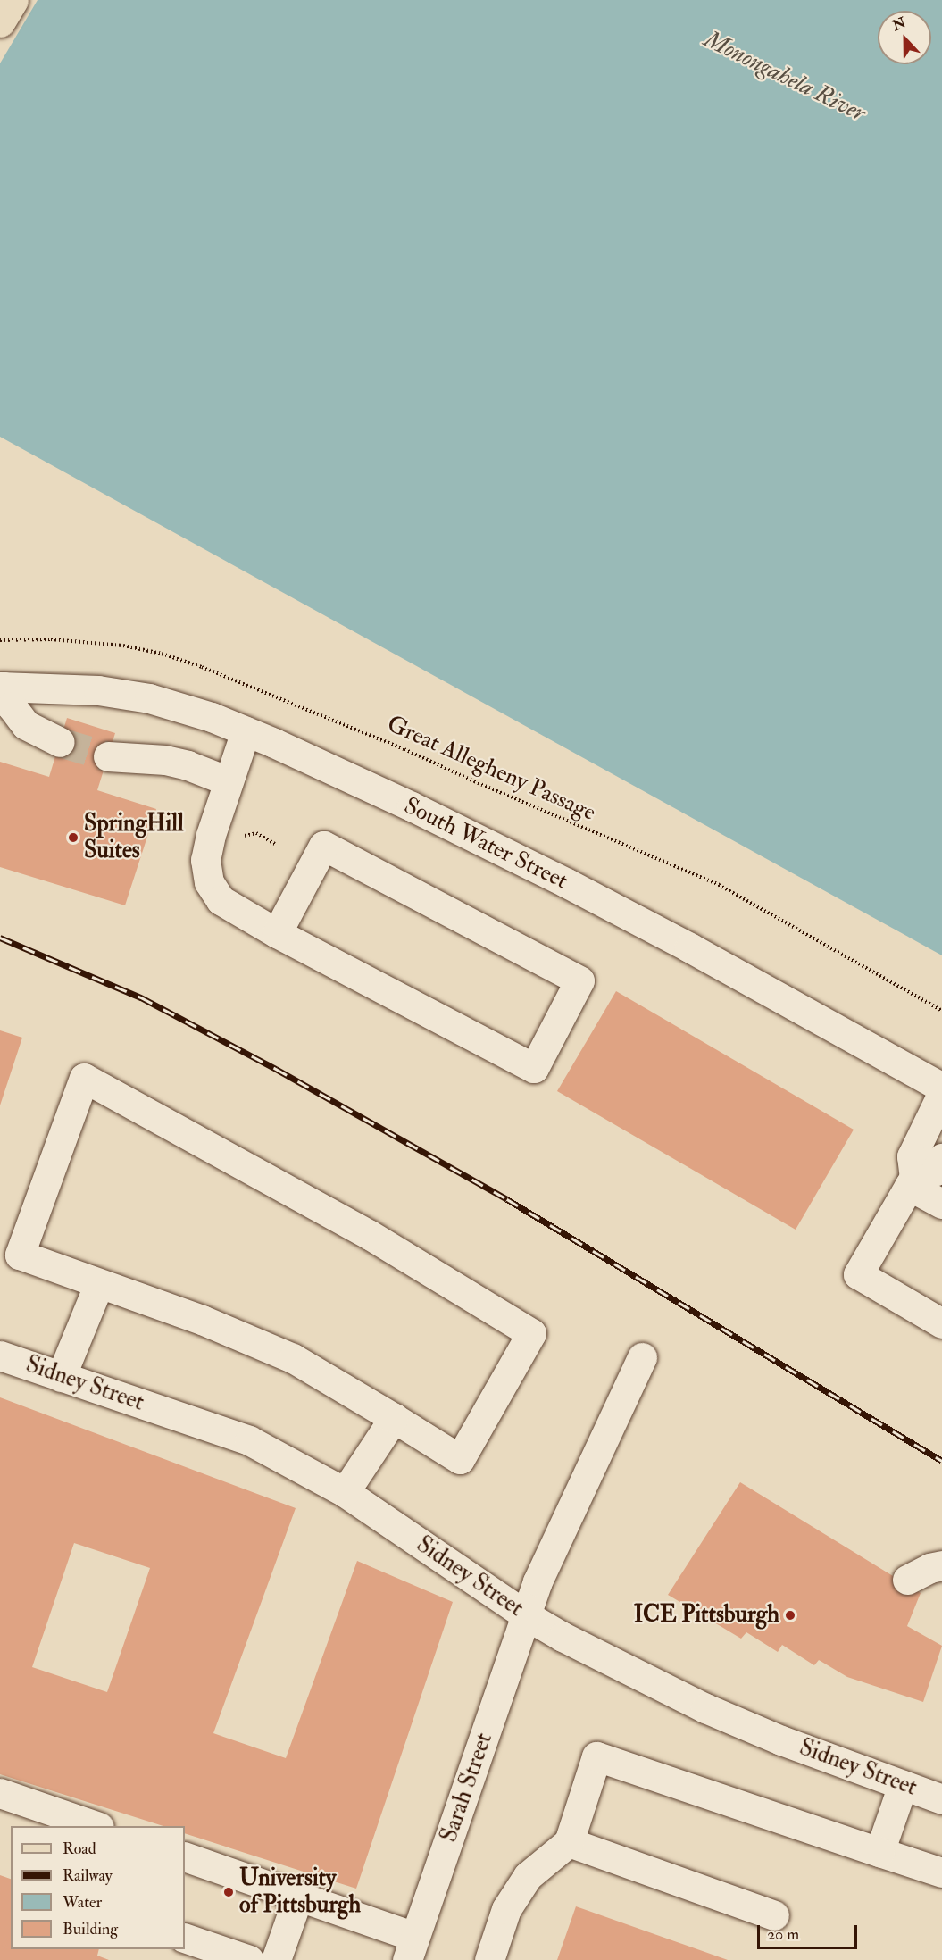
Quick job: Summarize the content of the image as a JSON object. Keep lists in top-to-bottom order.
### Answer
{
  "streets": {
    "street": ["South Water Street", "Sidney Street", "Sarah Street"],
    "path": ["Great Allegheny Passage"]
  },
  "crossings": [
    ["Sidney Street", "Sarah Street"]
  ],
  "water": ["Monongahela River"],
  "places": ["SpringHill Suites", "ICE Pittsburgh", "University of Pittsburgh"],
  "legend": [
    "Road",
    "Railway",
    "Water",
    "Building"
  ],
  "scale_bar": "20 m",
  "north": "top"
}
